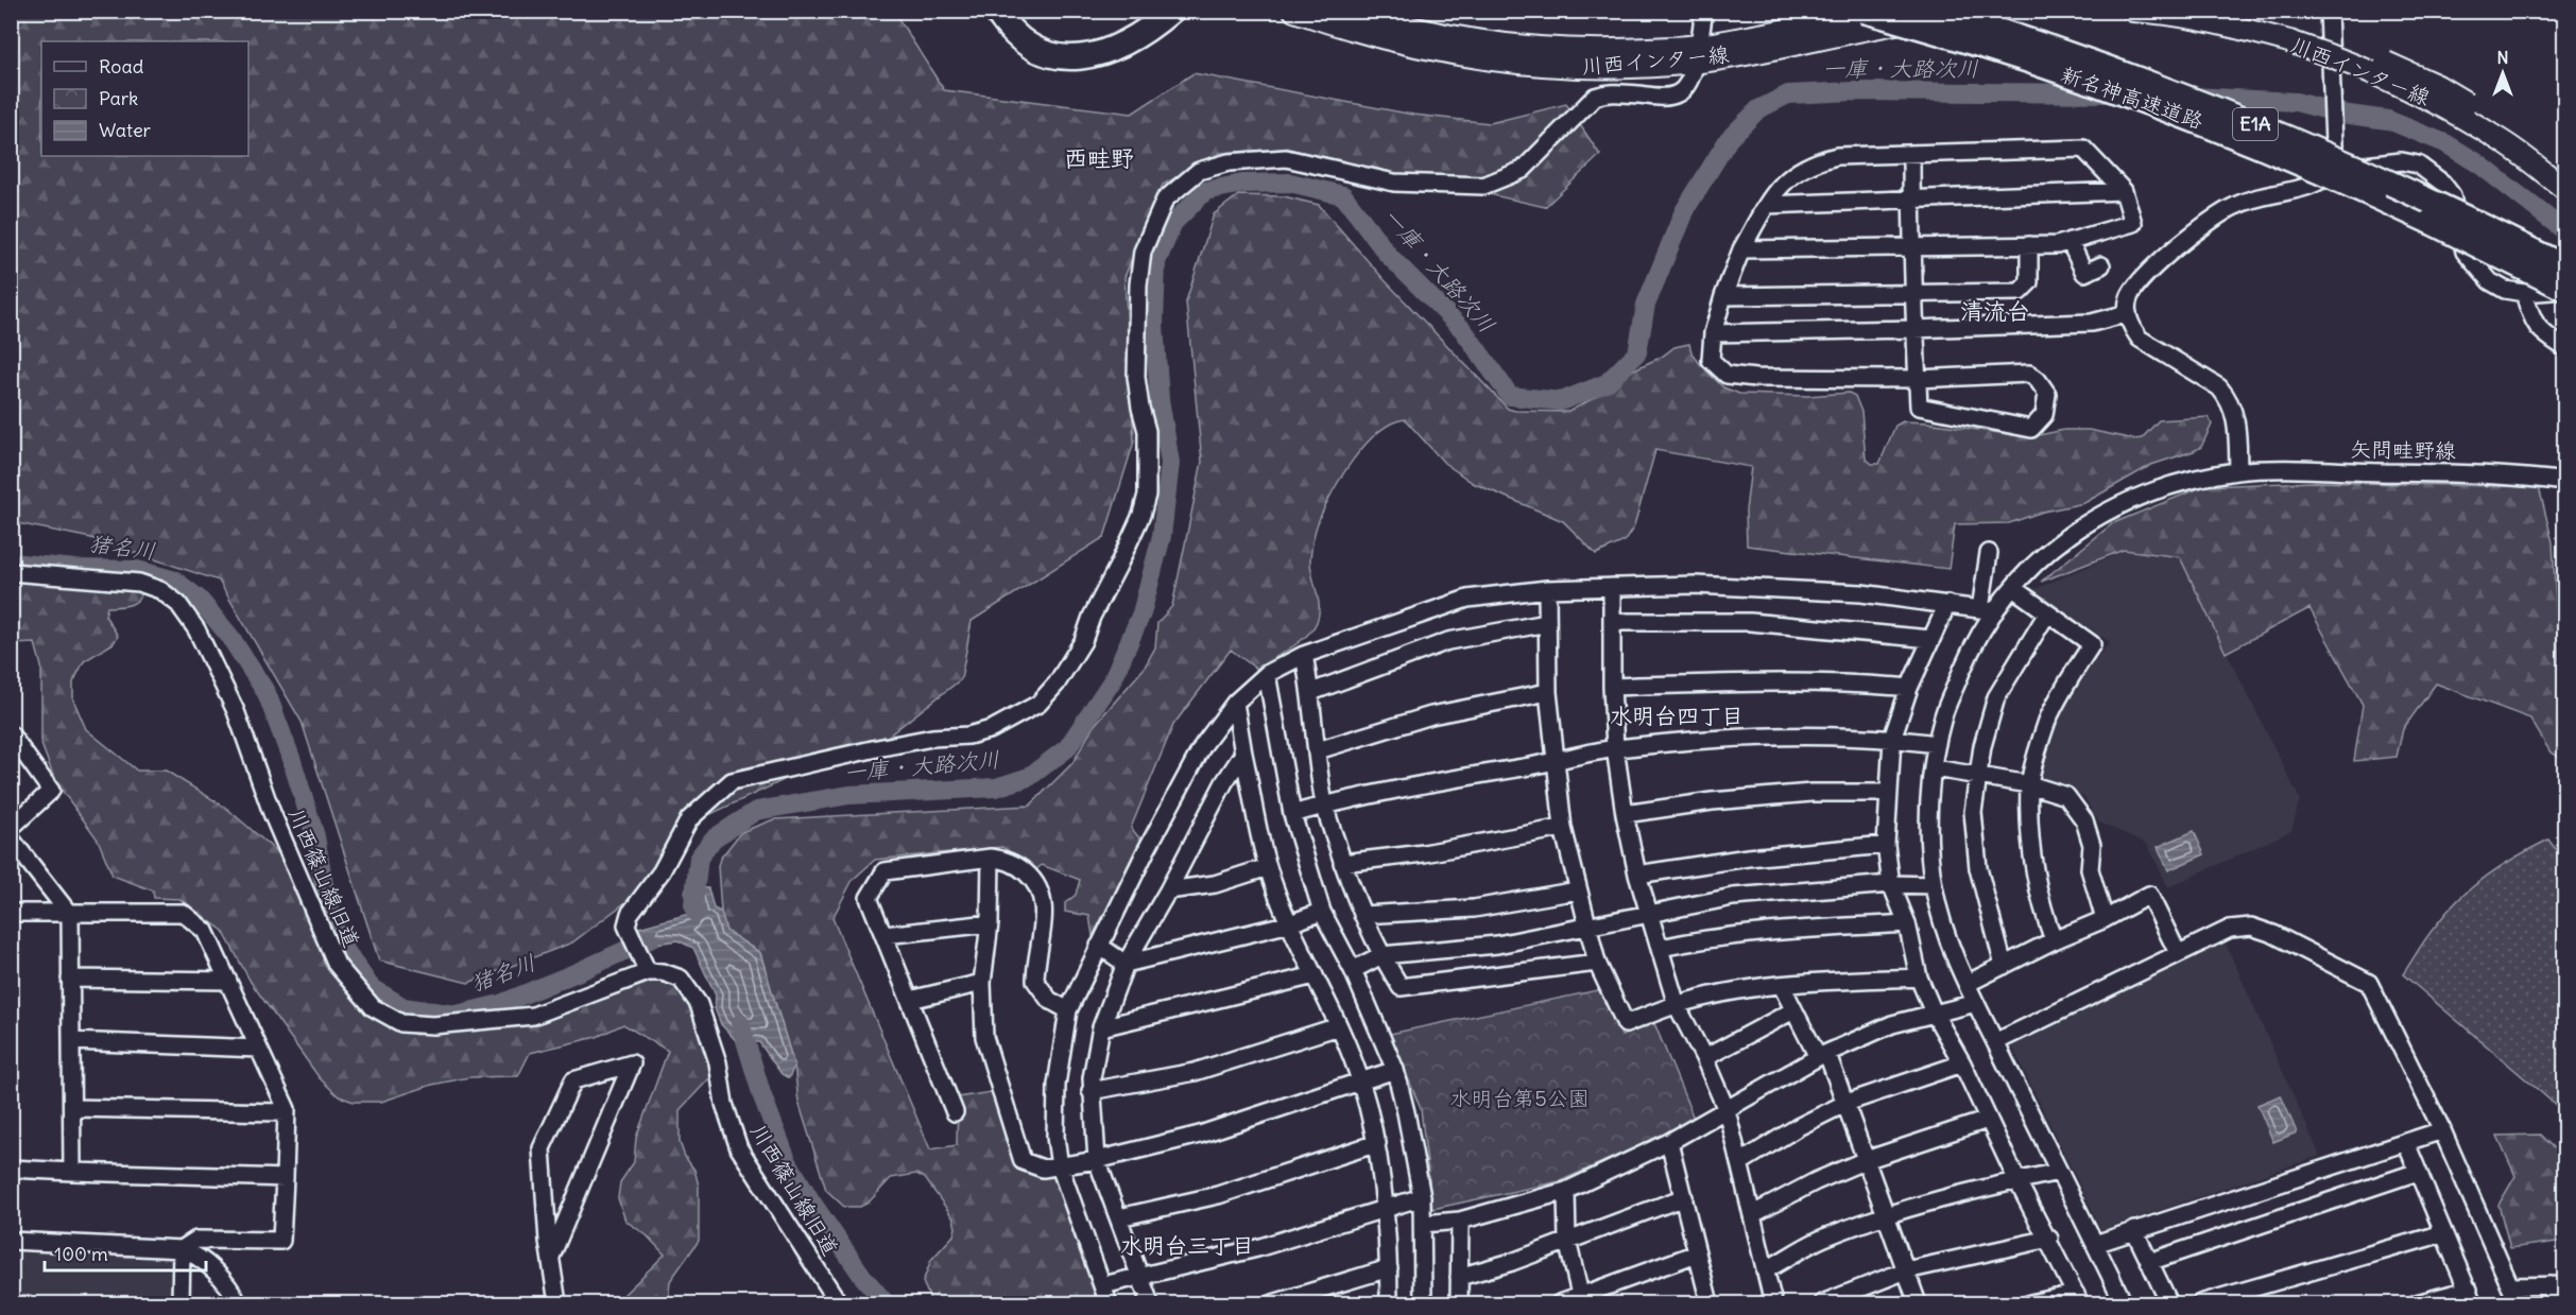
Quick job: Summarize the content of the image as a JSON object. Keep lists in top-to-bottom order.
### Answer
{
  "streets": {
    "highway": ["新名神高速道路", "E1A"],
    "main road": ["川西インター線"],
    "street": ["矢問畦野線", "川西篠山線旧道"]
  },
  "districts": [
    "西畦野",
    "清流台",
    "水明台四丁目",
    "水明台三丁目"
  ],
  "water": ["一庫・大路次川", "猪名川"],
  "parks": ["水明台第5公園"],
  "legend": ["Road", "Park", "Water"],
  "scale_bar": "100 m",
  "north": "top"
}
